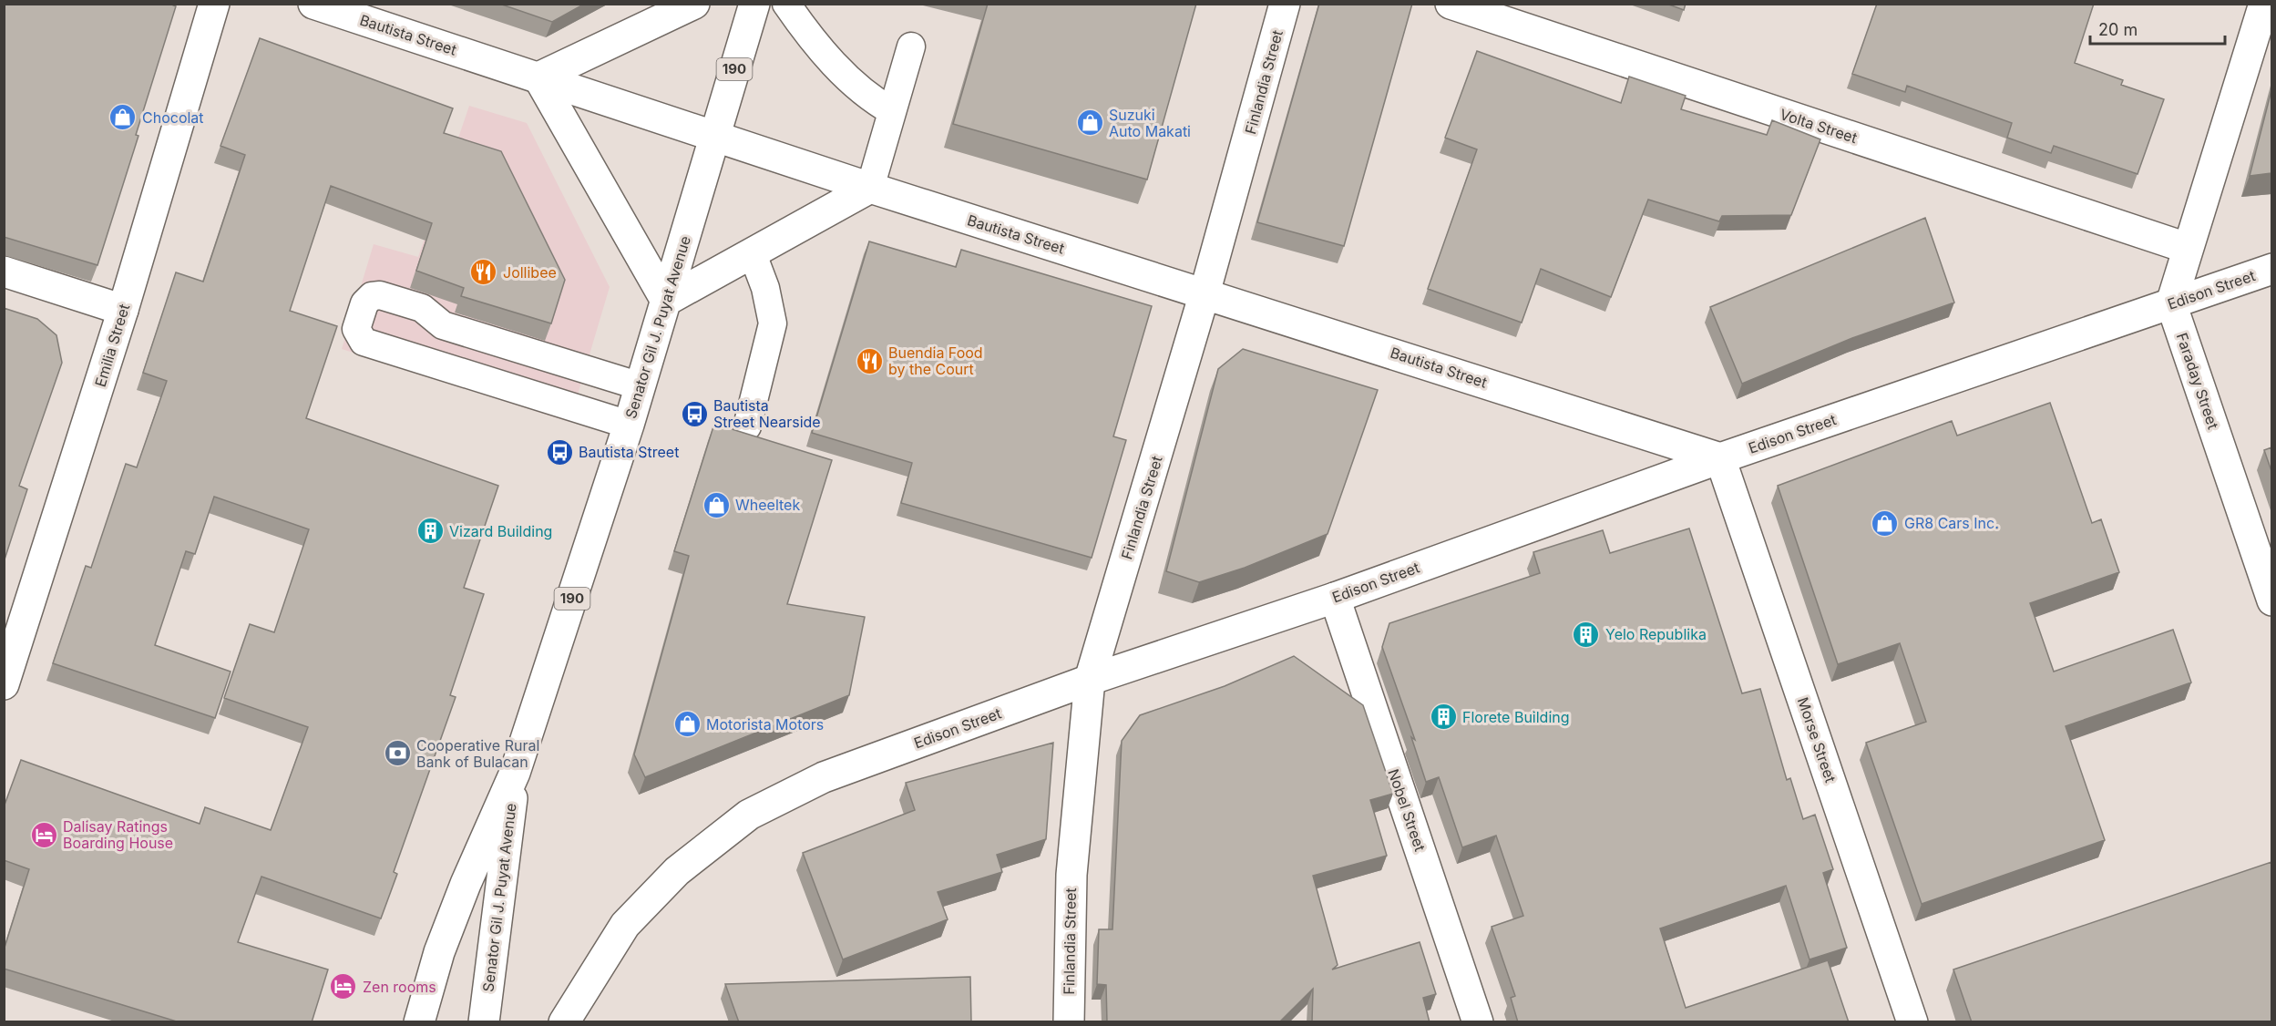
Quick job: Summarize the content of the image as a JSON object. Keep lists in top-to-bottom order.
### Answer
{
  "streets": {
    "street": [
      "Bautista Street",
      "190",
      "Finlandia Street",
      "Volta Street",
      "Edison Street",
      "Senator Gil J. Puyat Avenue",
      "Emilia Street",
      "Faraday Street",
      "Morse Street",
      "Nobel Street"
    ]
  },
  "crossings": [
    ["Bautista Street", "Finlandia Street"],
    ["Bautista Street", "Edison Street"],
    ["Bautista Street", "Senator Gil J. Puyat Avenue"],
    ["Bautista Street", "Morse Street"],
    ["Finlandia Street", "Edison Street"],
    ["Edison Street", "Faraday Street"],
    ["Edison Street", "Morse Street"],
    ["Edison Street", "Nobel Street"]
  ],
  "places": {
    "shop": [
      "Chocolat",
      "Suzuki Auto Makati",
      "Wheeltek",
      "GR8 Cars Inc.",
      "Motorista Motors"
    ],
    "restaurant": ["Jollibee", "Buendia Food by the Court"],
    "bus stop": ["Bautista Street Nearside", "Bautista Street"],
    "building": ["Vizard Building", "Yelo Republika", "Florete Building"],
    "bank": ["Cooperative Rural Bank of Bulacan"],
    "hotel": ["Dalisay Ratings Boarding House", "Zen rooms"]
  },
  "scale_bar": "20 m"
}
